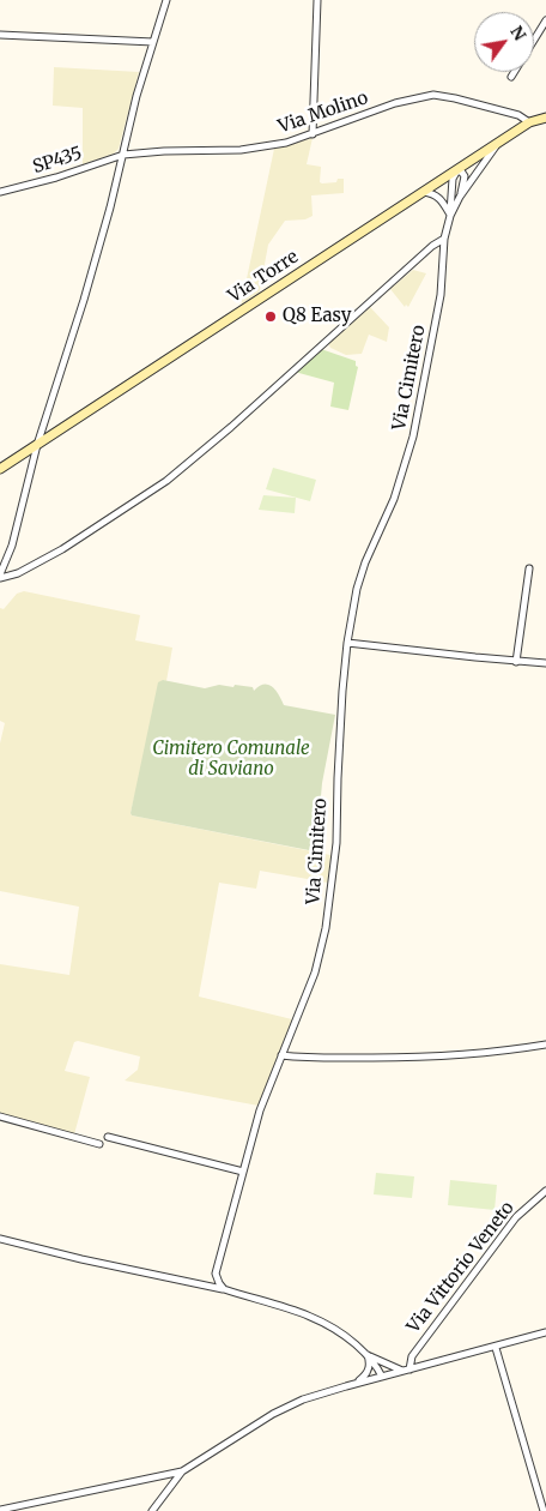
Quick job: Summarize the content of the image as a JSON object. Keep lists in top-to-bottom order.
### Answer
{
  "streets": {
    "main road": ["Via Torre"],
    "street": [
      "Via Molino",
      "SP435",
      "Via Cimitero",
      "Via Vittorio Veneto"
    ]
  },
  "crossings": [
    ["Via Molino", "SP435"],
    ["Via Molino", "Via Torre"],
    ["Via Torre", "Via Cimitero"]
  ],
  "parks": ["Cimitero Comunale di Saviano"],
  "places": ["Q8 Easy"],
  "north": "top right"
}
